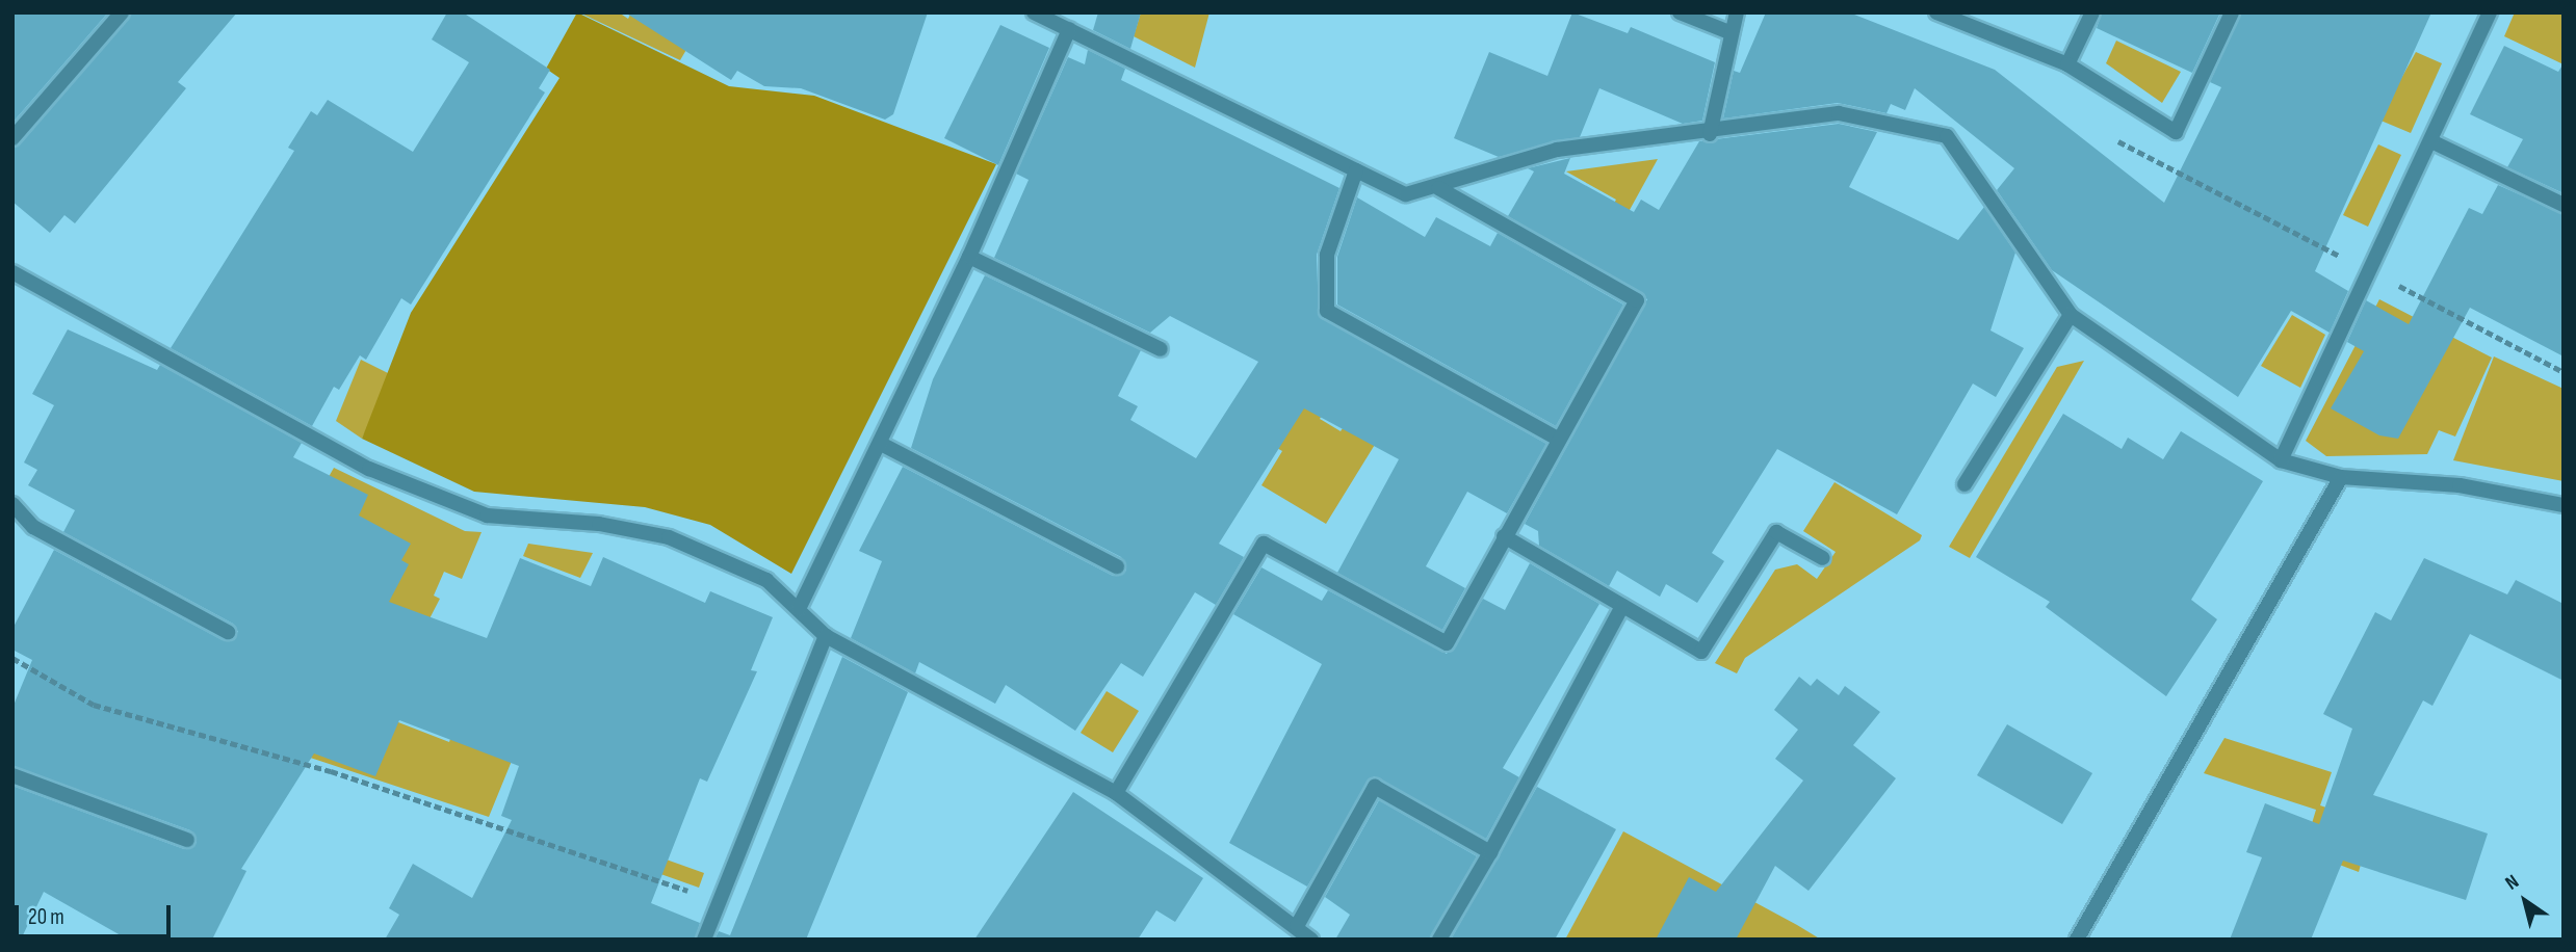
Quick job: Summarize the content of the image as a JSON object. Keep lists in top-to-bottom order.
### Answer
{
  "scale_bar": "20 m",
  "north": "top left"
}
